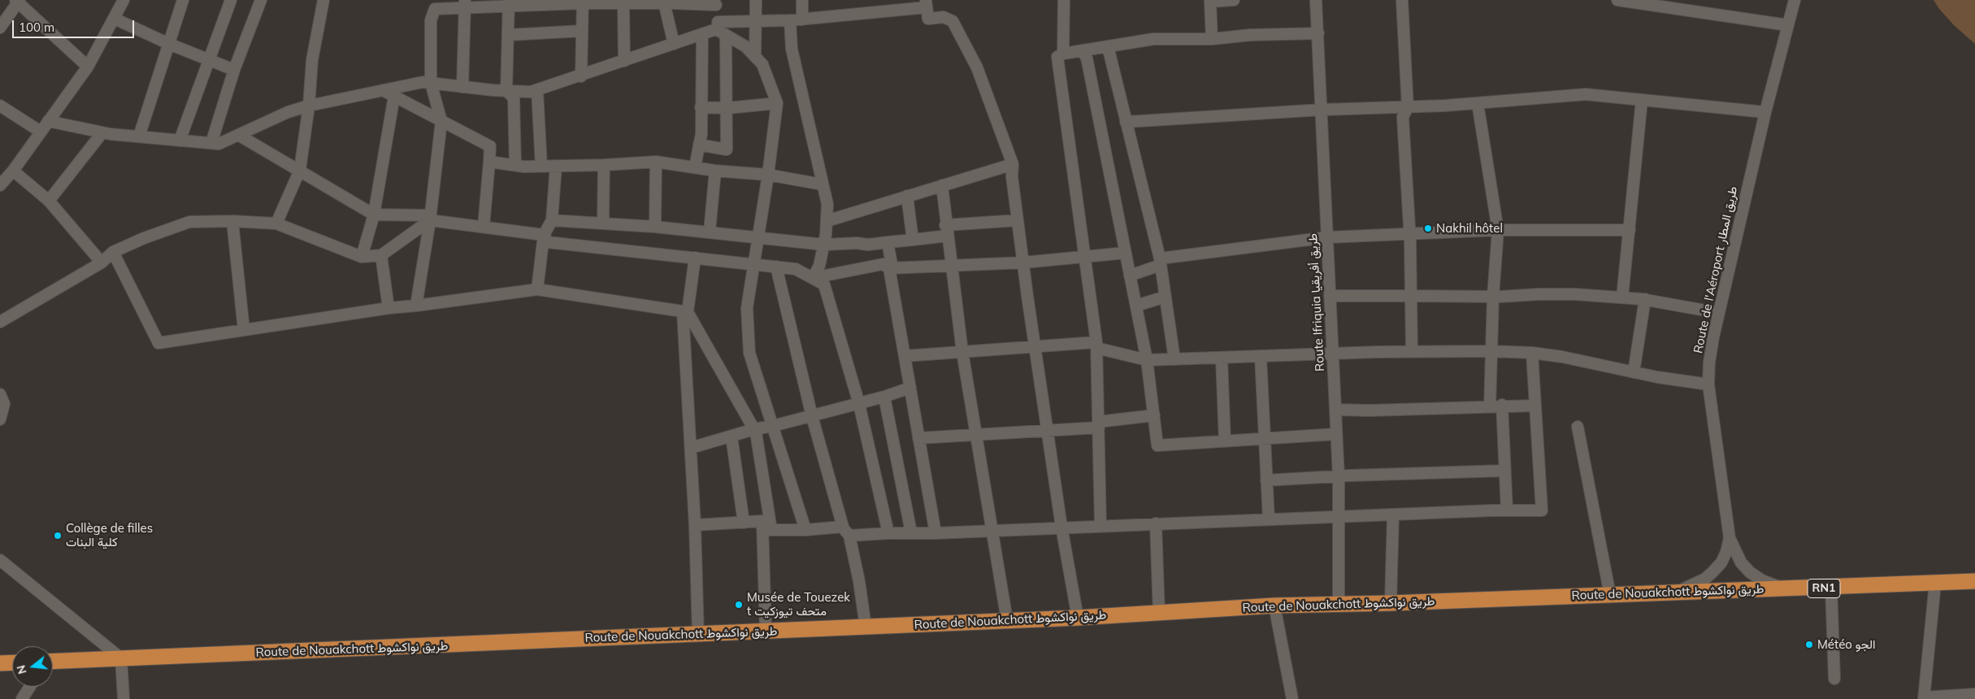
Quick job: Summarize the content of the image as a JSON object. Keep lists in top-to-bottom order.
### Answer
{
  "streets": {
    "highway": ["RN1", "Route de Nouakchott طريق نواكشوط"],
    "street": ["Route de l'Aéroport طريق المطار", "Route Ifriquia طريق أفريقيا"]
  },
  "crossings": [
    ["Route de l'Aéroport طريق المطار", "Route de Nouakchott طريق نواكشوط"],
    ["Route Ifriquia طريق أفريقيا", "Route de Nouakchott طريق نواكشوط"]
  ],
  "places": [
    "Nakhil hôtel",
    "Collège de filles كلية البنات",
    "Musée de Touezek t متحف تيوزكيت",
    "Météo الجو"
  ],
  "scale_bar": "100 m",
  "north": "left"
}
